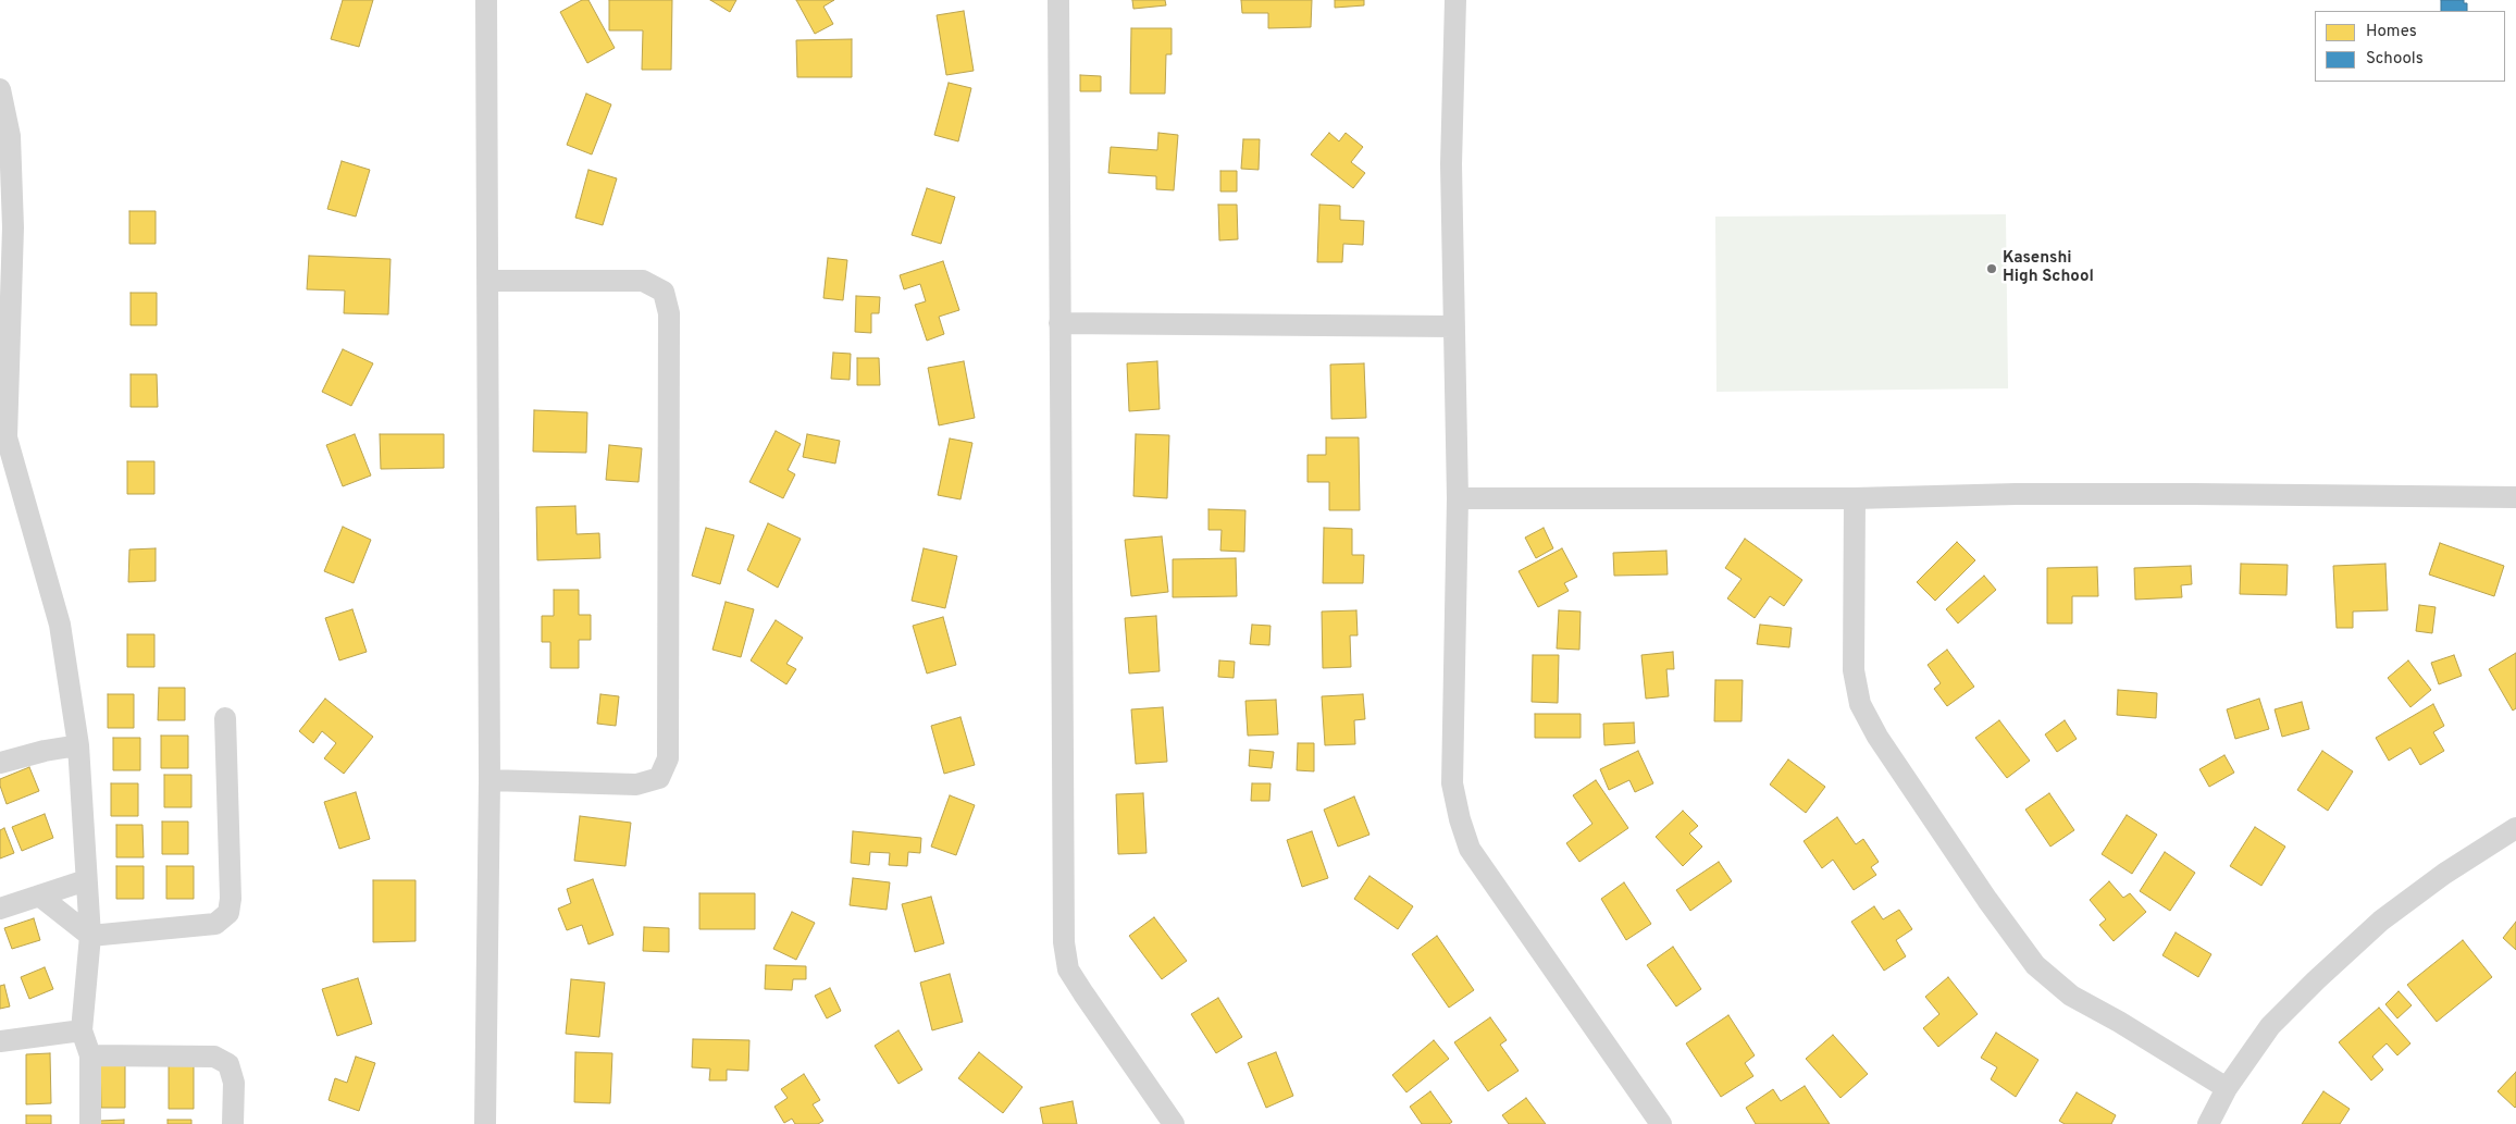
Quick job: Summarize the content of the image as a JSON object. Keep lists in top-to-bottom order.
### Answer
{
  "places": ["Kasenshi High School"],
  "legend": ["Homes", "Schools"]
}
